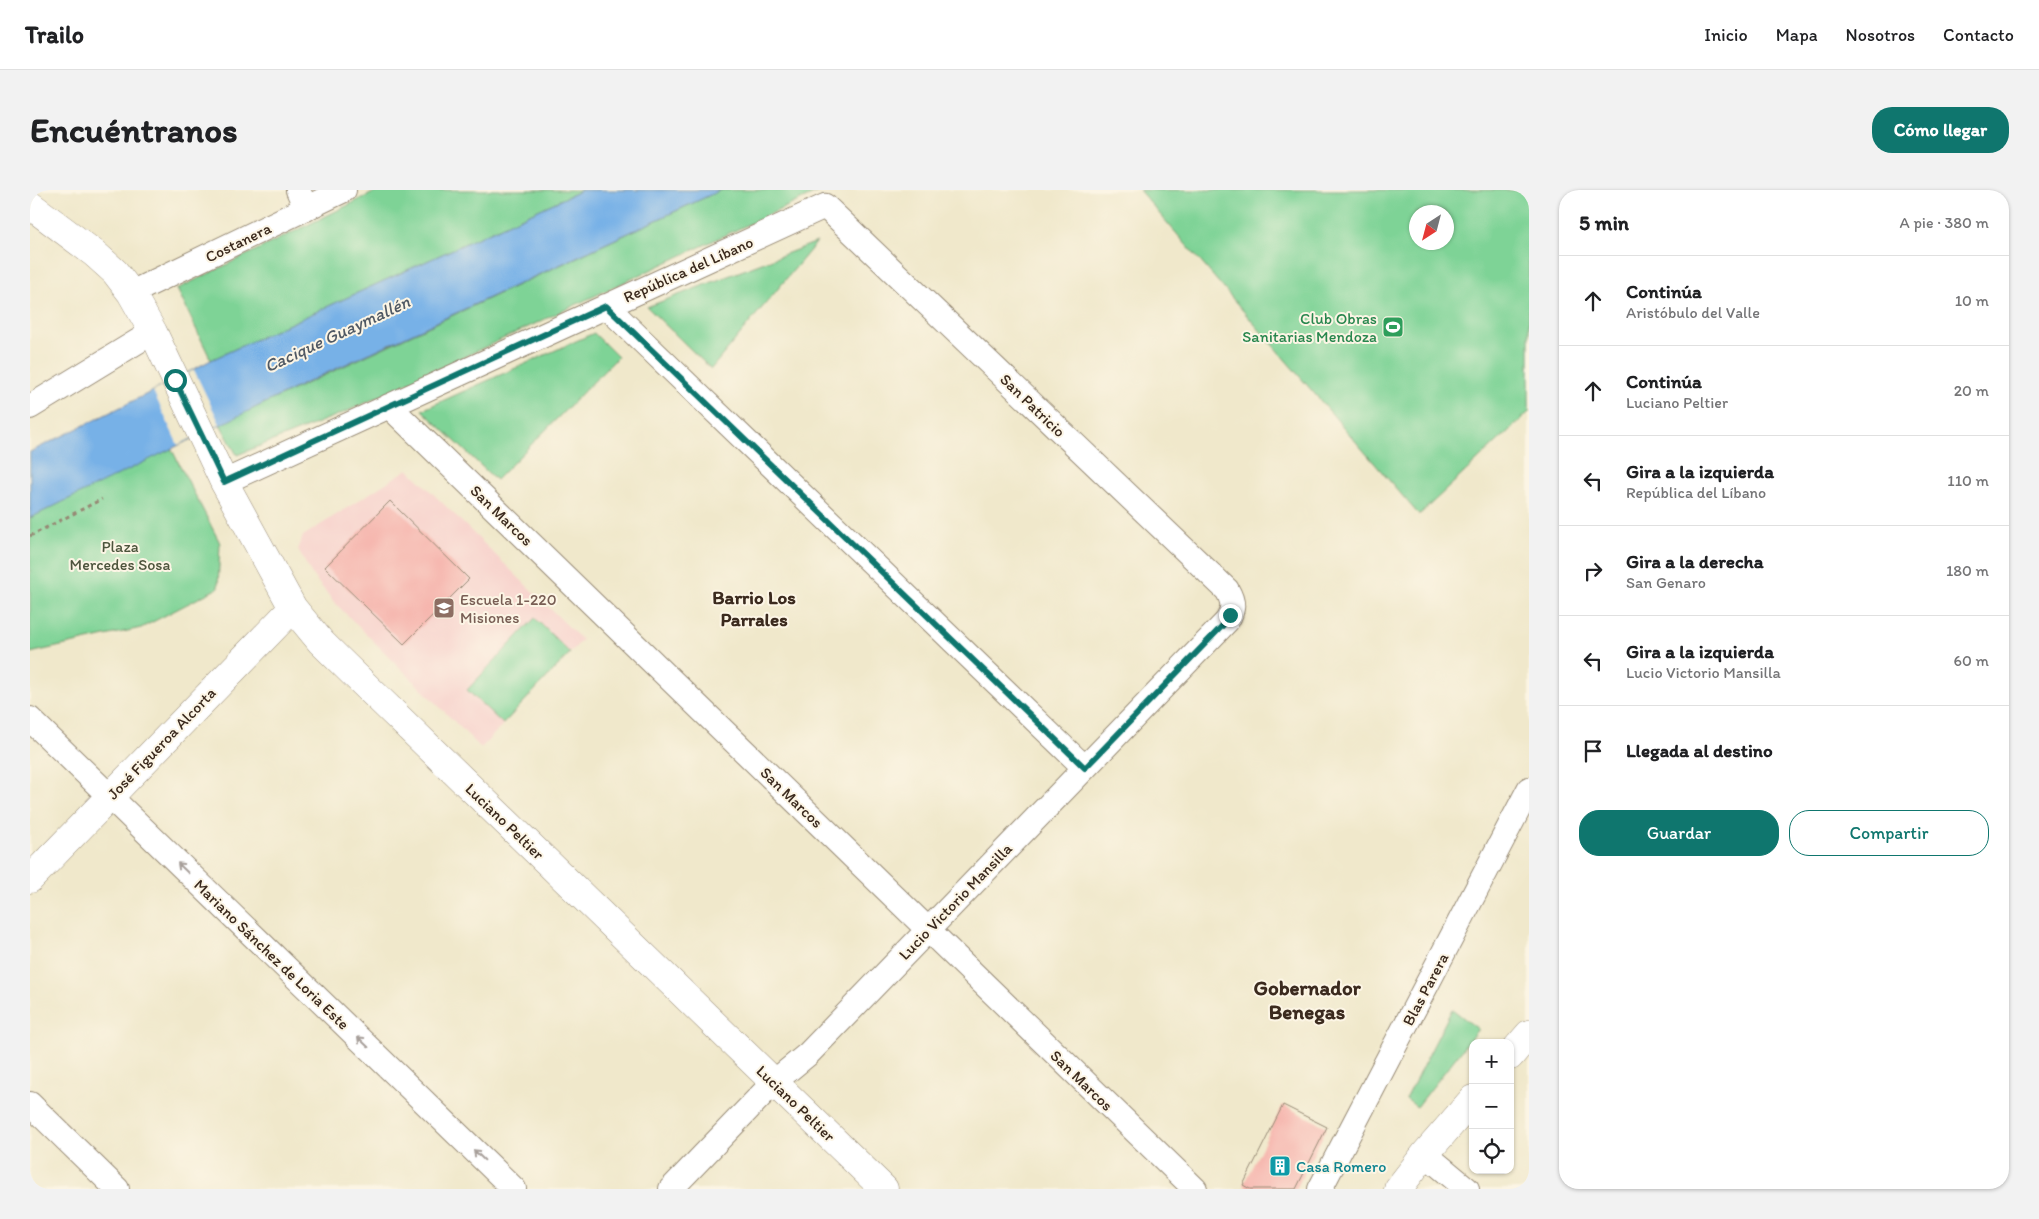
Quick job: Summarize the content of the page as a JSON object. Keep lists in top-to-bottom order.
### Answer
{
  "streets": {
    "street": [
      "Costanera",
      "República del Líbano",
      "San Patricio",
      "San Marcos",
      "José Figueroa Alcorta",
      "Luciano Peltier",
      "Lucio Victorio Mansilla",
      "Mariano Sánchez de Loria Este",
      "Blas Parera"
    ]
  },
  "crossings": [
    ["Costanera", "Luciano Peltier"],
    ["República del Líbano", "San Patricio"],
    ["República del Líbano", "San Marcos"],
    ["República del Líbano", "Luciano Peltier"],
    ["San Patricio", "Lucio Victorio Mansilla"],
    ["San Marcos", "Lucio Victorio Mansilla"],
    ["José Figueroa Alcorta", "Luciano Peltier"],
    ["José Figueroa Alcorta", "Mariano Sánchez de Loria Este"],
    ["Luciano Peltier", "Lucio Victorio Mansilla"]
  ],
  "one_way": ["Mariano Sánchez de Loria Este"],
  "districts": ["Barrio Los Parrales", "Gobernador Benegas"],
  "water": ["Cacique Guaymallén"],
  "parks": ["Plaza Mercedes Sosa"],
  "places": {
    "sports": ["Club Obras Sanitarias Mendoza"],
    "school or university": ["Escuela 1-220 Misiones"],
    "building": ["Casa Romero"]
  },
  "north": "bottom left",
  "page": {
    "header": "Trailo",
    "nav": [
      "Inicio",
      "Mapa",
      "Nosotros",
      "Contacto"
    ],
    "buttons": [
      "Cómo llegar",
      ["Guardar", "Compartir"]
    ],
    "title": "Encuéntranos",
    "heading": ["5 min", "A pie · 380 m"],
    "list": [
      ["Continúa", "Aristóbulo del Valle", "10 m"],
      ["Continúa", "Luciano Peltier", "20 m"],
      ["Gira a la izquierda", "República del Líbano", "110 m"],
      ["Gira a la derecha", "San Genaro", "180 m"],
      ["Gira a la izquierda", "Lucio Victorio Mansilla", "60 m"],
      "Llegada al destino"
    ],
    "map_buttons": ["+", "−"]
  }
}
